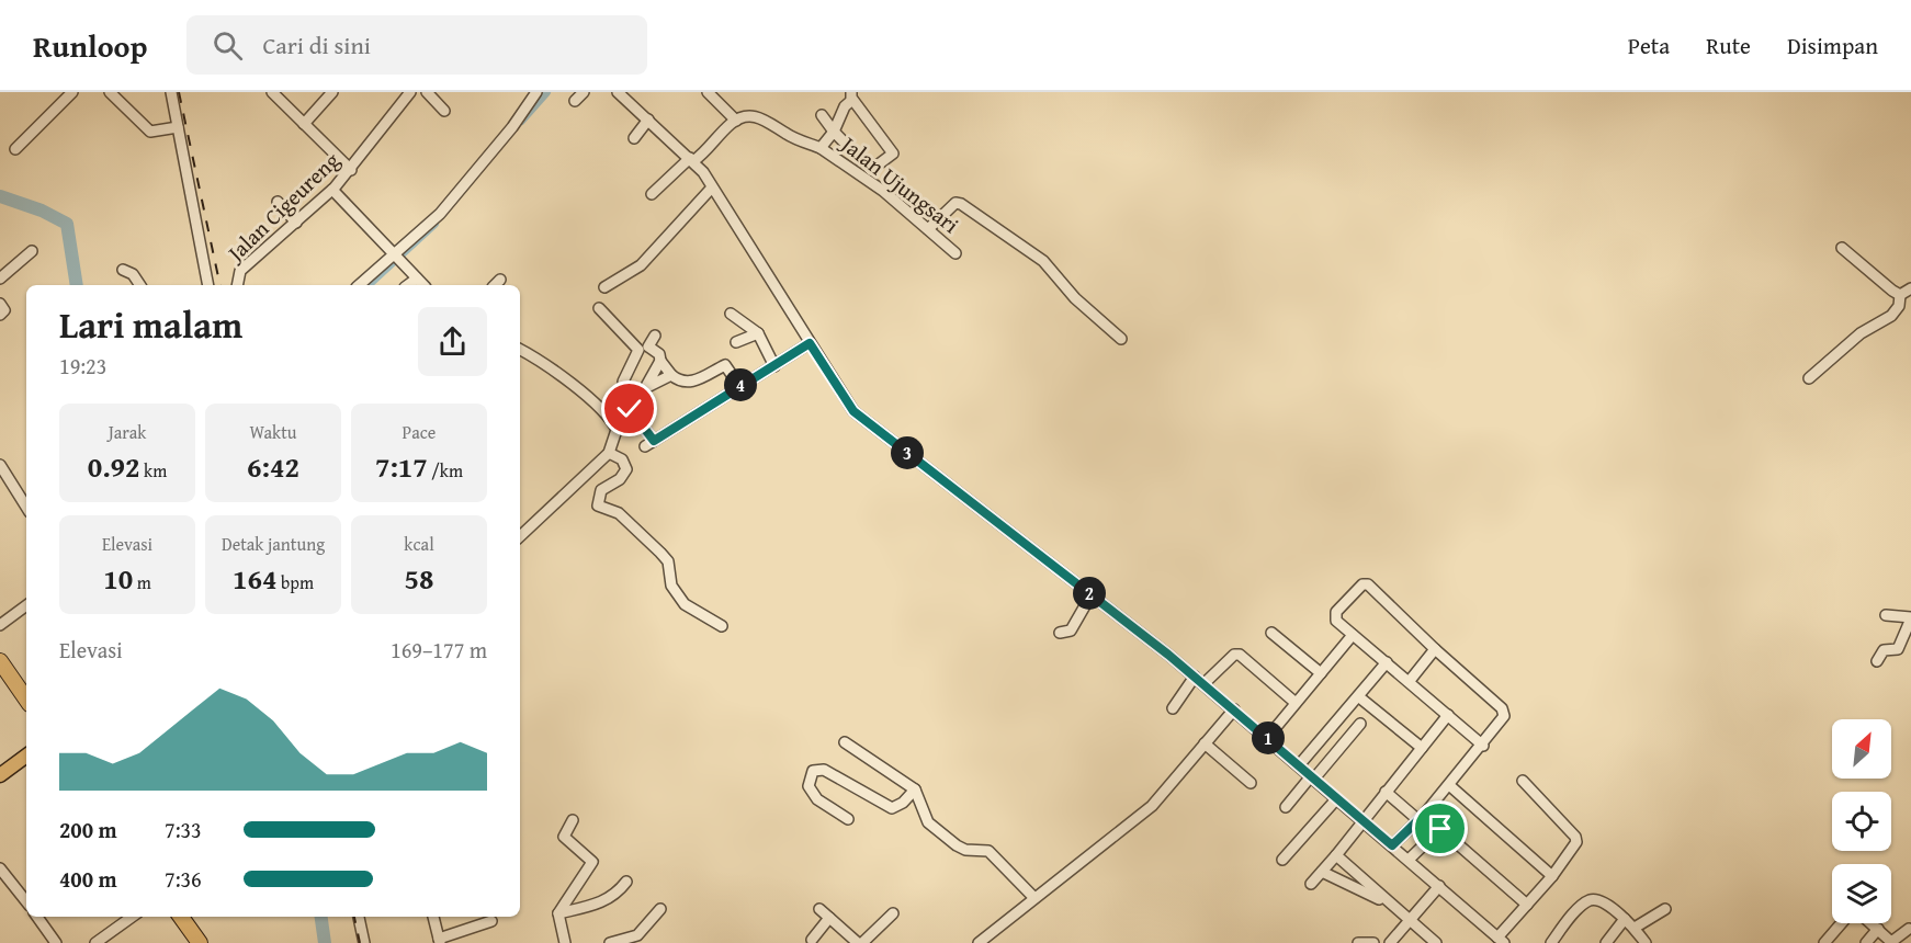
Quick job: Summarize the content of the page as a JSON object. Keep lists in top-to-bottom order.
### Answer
{
  "streets": {
    "street": ["Jalan Ujungsari", "Jalan Cigeureng"]
  },
  "north": "top right",
  "page": {
    "header": "Runloop",
    "search": "Cari di sini",
    "nav": ["Peta", "Rute", "Disimpan"],
    "heading": ["Lari malam", "19:23"],
    "pins": [
      "4",
      "3",
      "2",
      "1"
    ],
    "stats": [
      ["Jarak", "0.92 km"],
      ["Waktu", "6:42"],
      ["Pace", "7:17 /km"],
      ["Elevasi", "10 m"],
      ["Detak jantung", "164 bpm"],
      ["kcal", "58"]
    ],
    "chart": ["Elevasi", "169–177 m"],
    "list": [
      {
        "name": "200 m",
        "note": "7:33"
      },
      {
        "name": "400 m",
        "note": "7:36"
      }
    ]
  }
}
